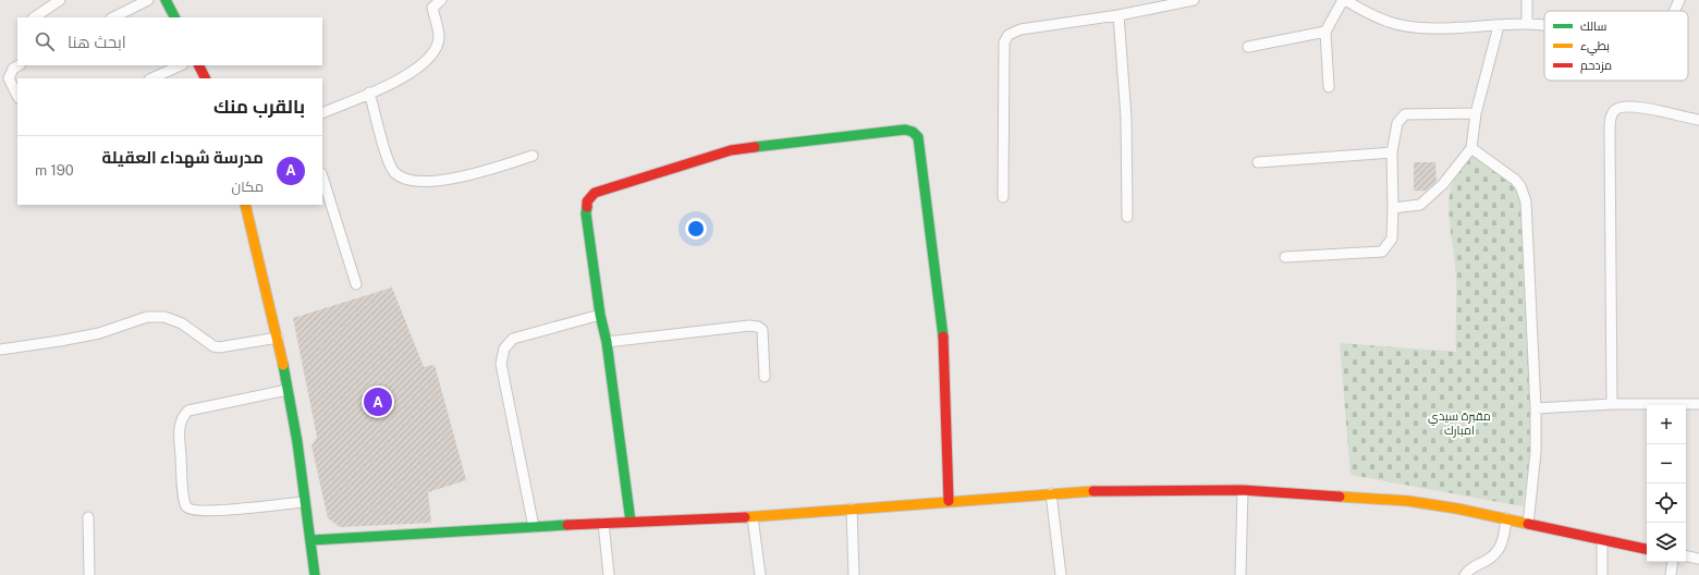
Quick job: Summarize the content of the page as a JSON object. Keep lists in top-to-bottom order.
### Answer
{
  "parks": ["مقبرة سيدي امبارك"],
  "legend": ["سالك", "بطيء", "مزدحم"],
  "page": {
    "search": "ابحث هنا",
    "heading": "بالقرب منك",
    "list": [
      {
        "mark": "A",
        "name": "مدرسة شهداء العقيلة",
        "note": "مكان",
        "value": "190 m"
      }
    ],
    "pins": "A",
    "map_buttons": ["+", "−"]
  }
}
